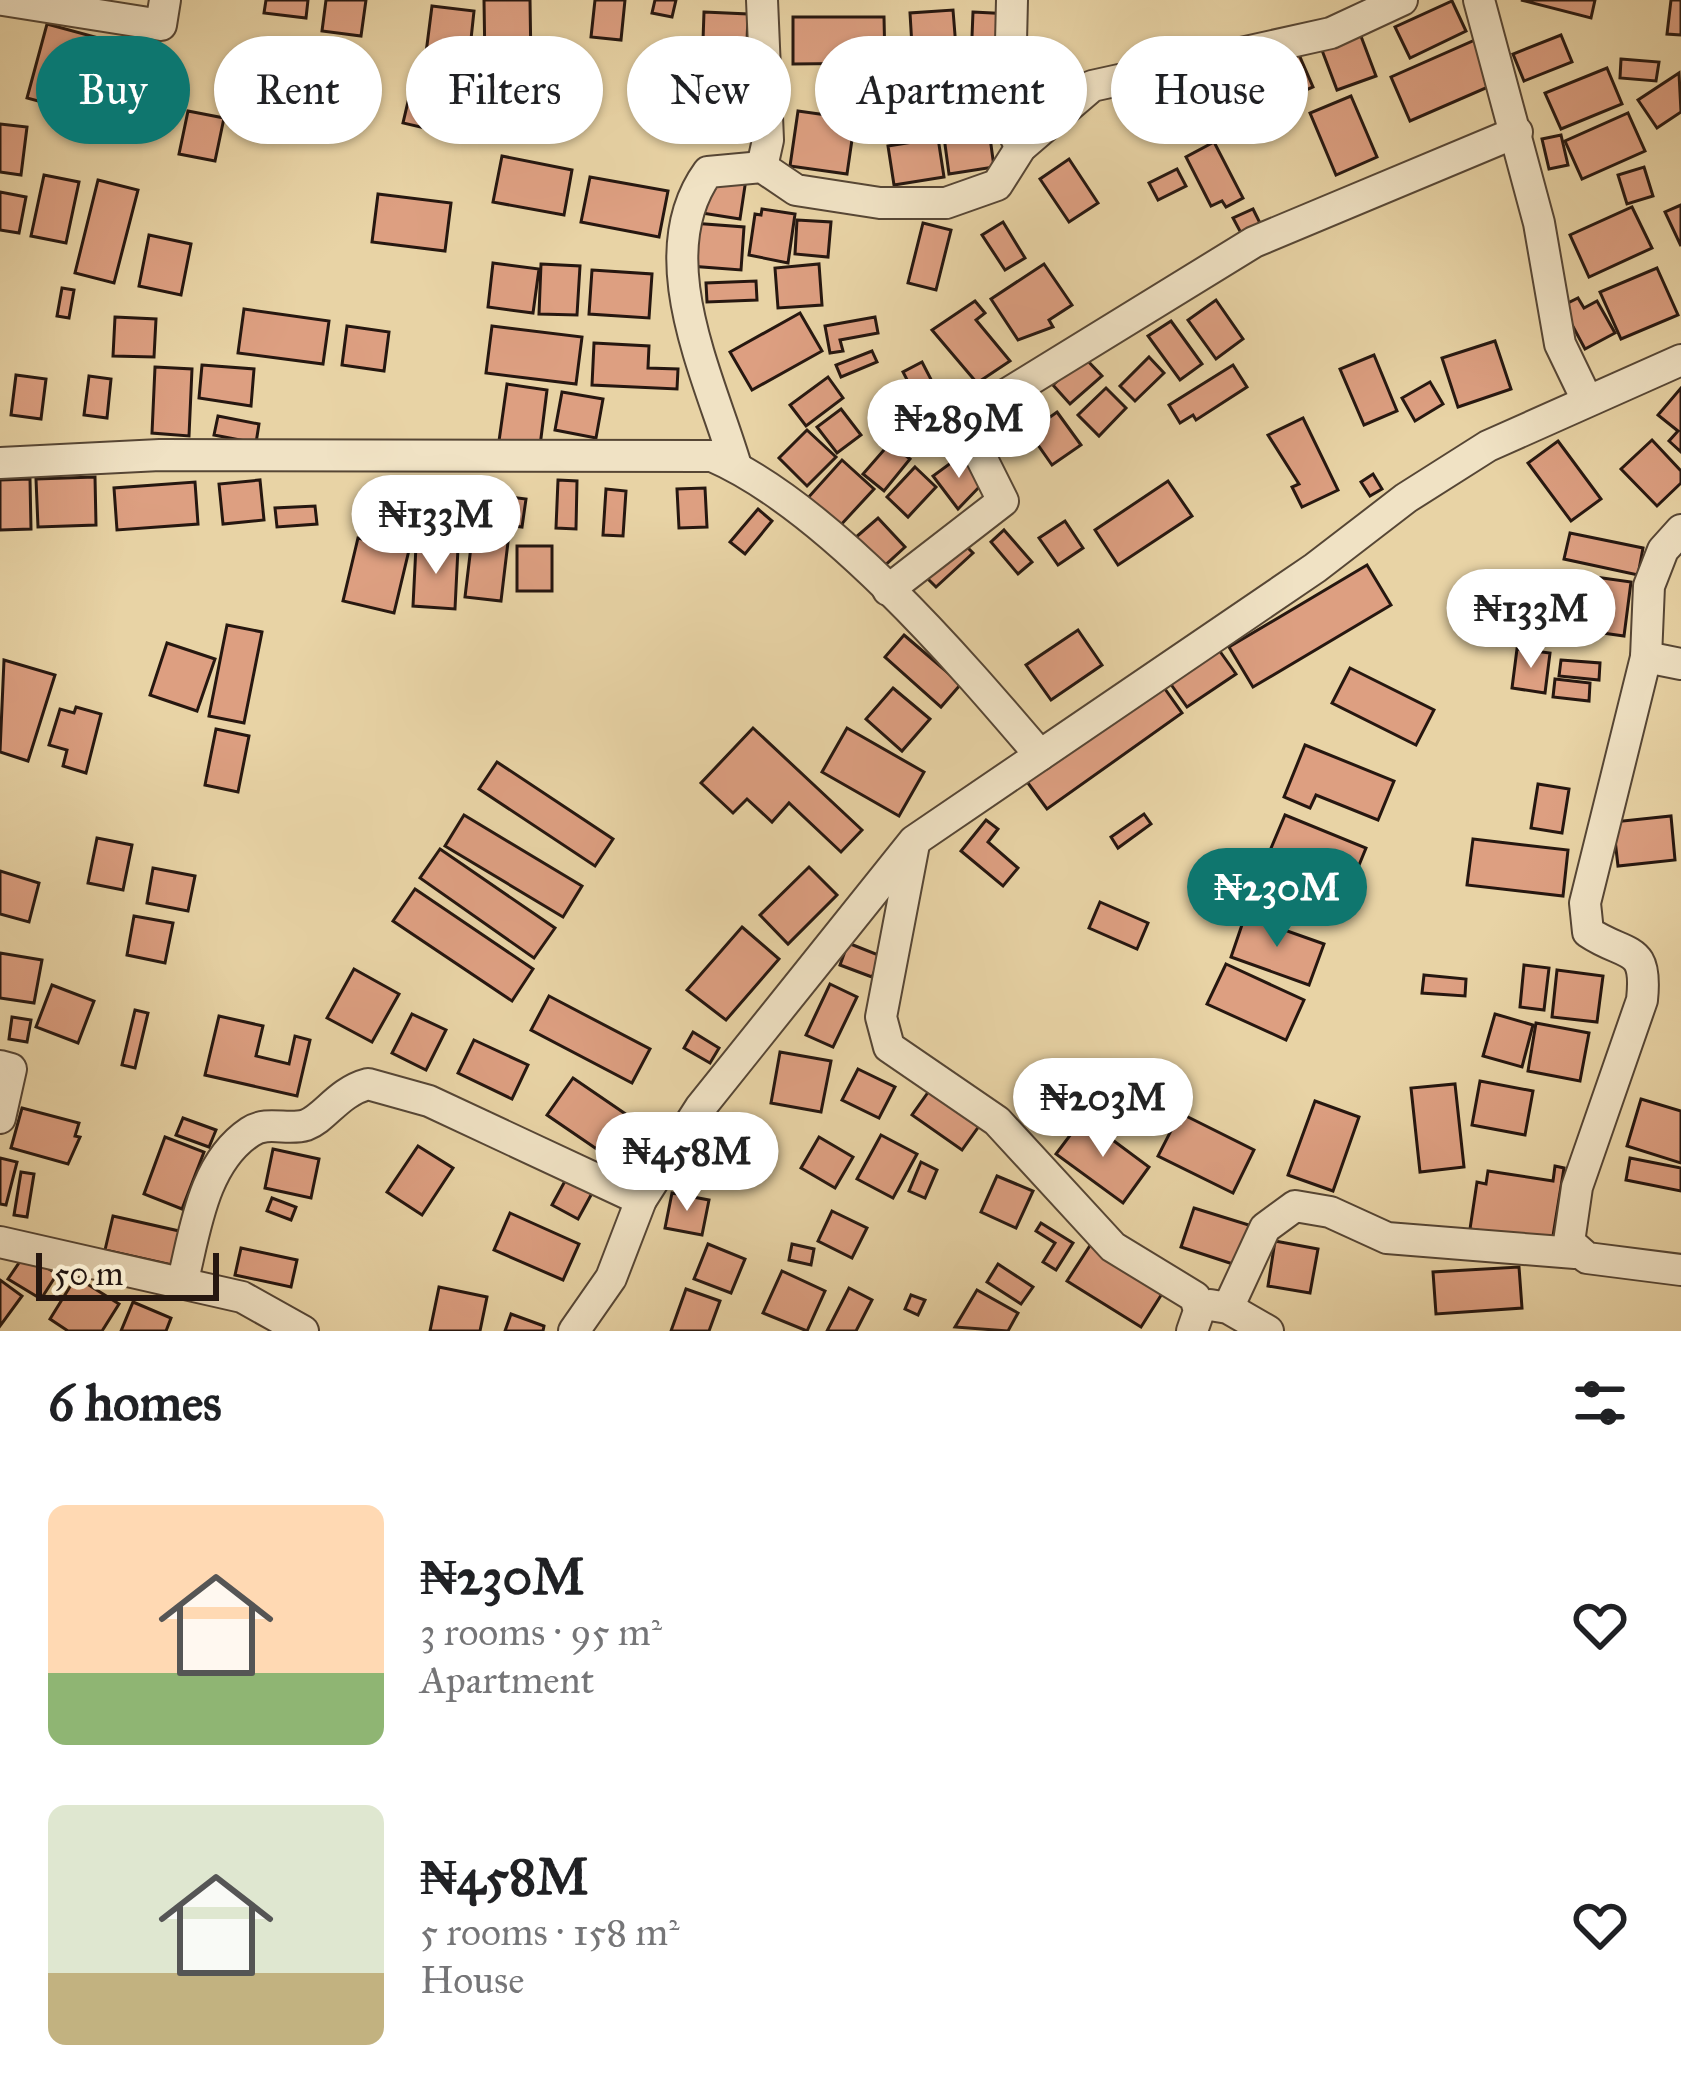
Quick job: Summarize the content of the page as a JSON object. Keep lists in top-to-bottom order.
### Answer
{
  "scale_bar": "50 m",
  "page": {
    "chip": [
      "Buy",
      "Rent",
      "Filters",
      "New",
      "Apartment",
      "House"
    ],
    "price": [
      "₦289M",
      "₦133M",
      "₦133M",
      "₦230M",
      "₦203M",
      "₦458M"
    ],
    "scale": "50 m",
    "heading": "6 homes",
    "list": [
      {
        "name": "₦230M",
        "note": "3 rooms · 95 m² · Apartment"
      },
      {
        "name": "₦458M",
        "note": "5 rooms · 158 m² · House"
      }
    ]
  }
}
